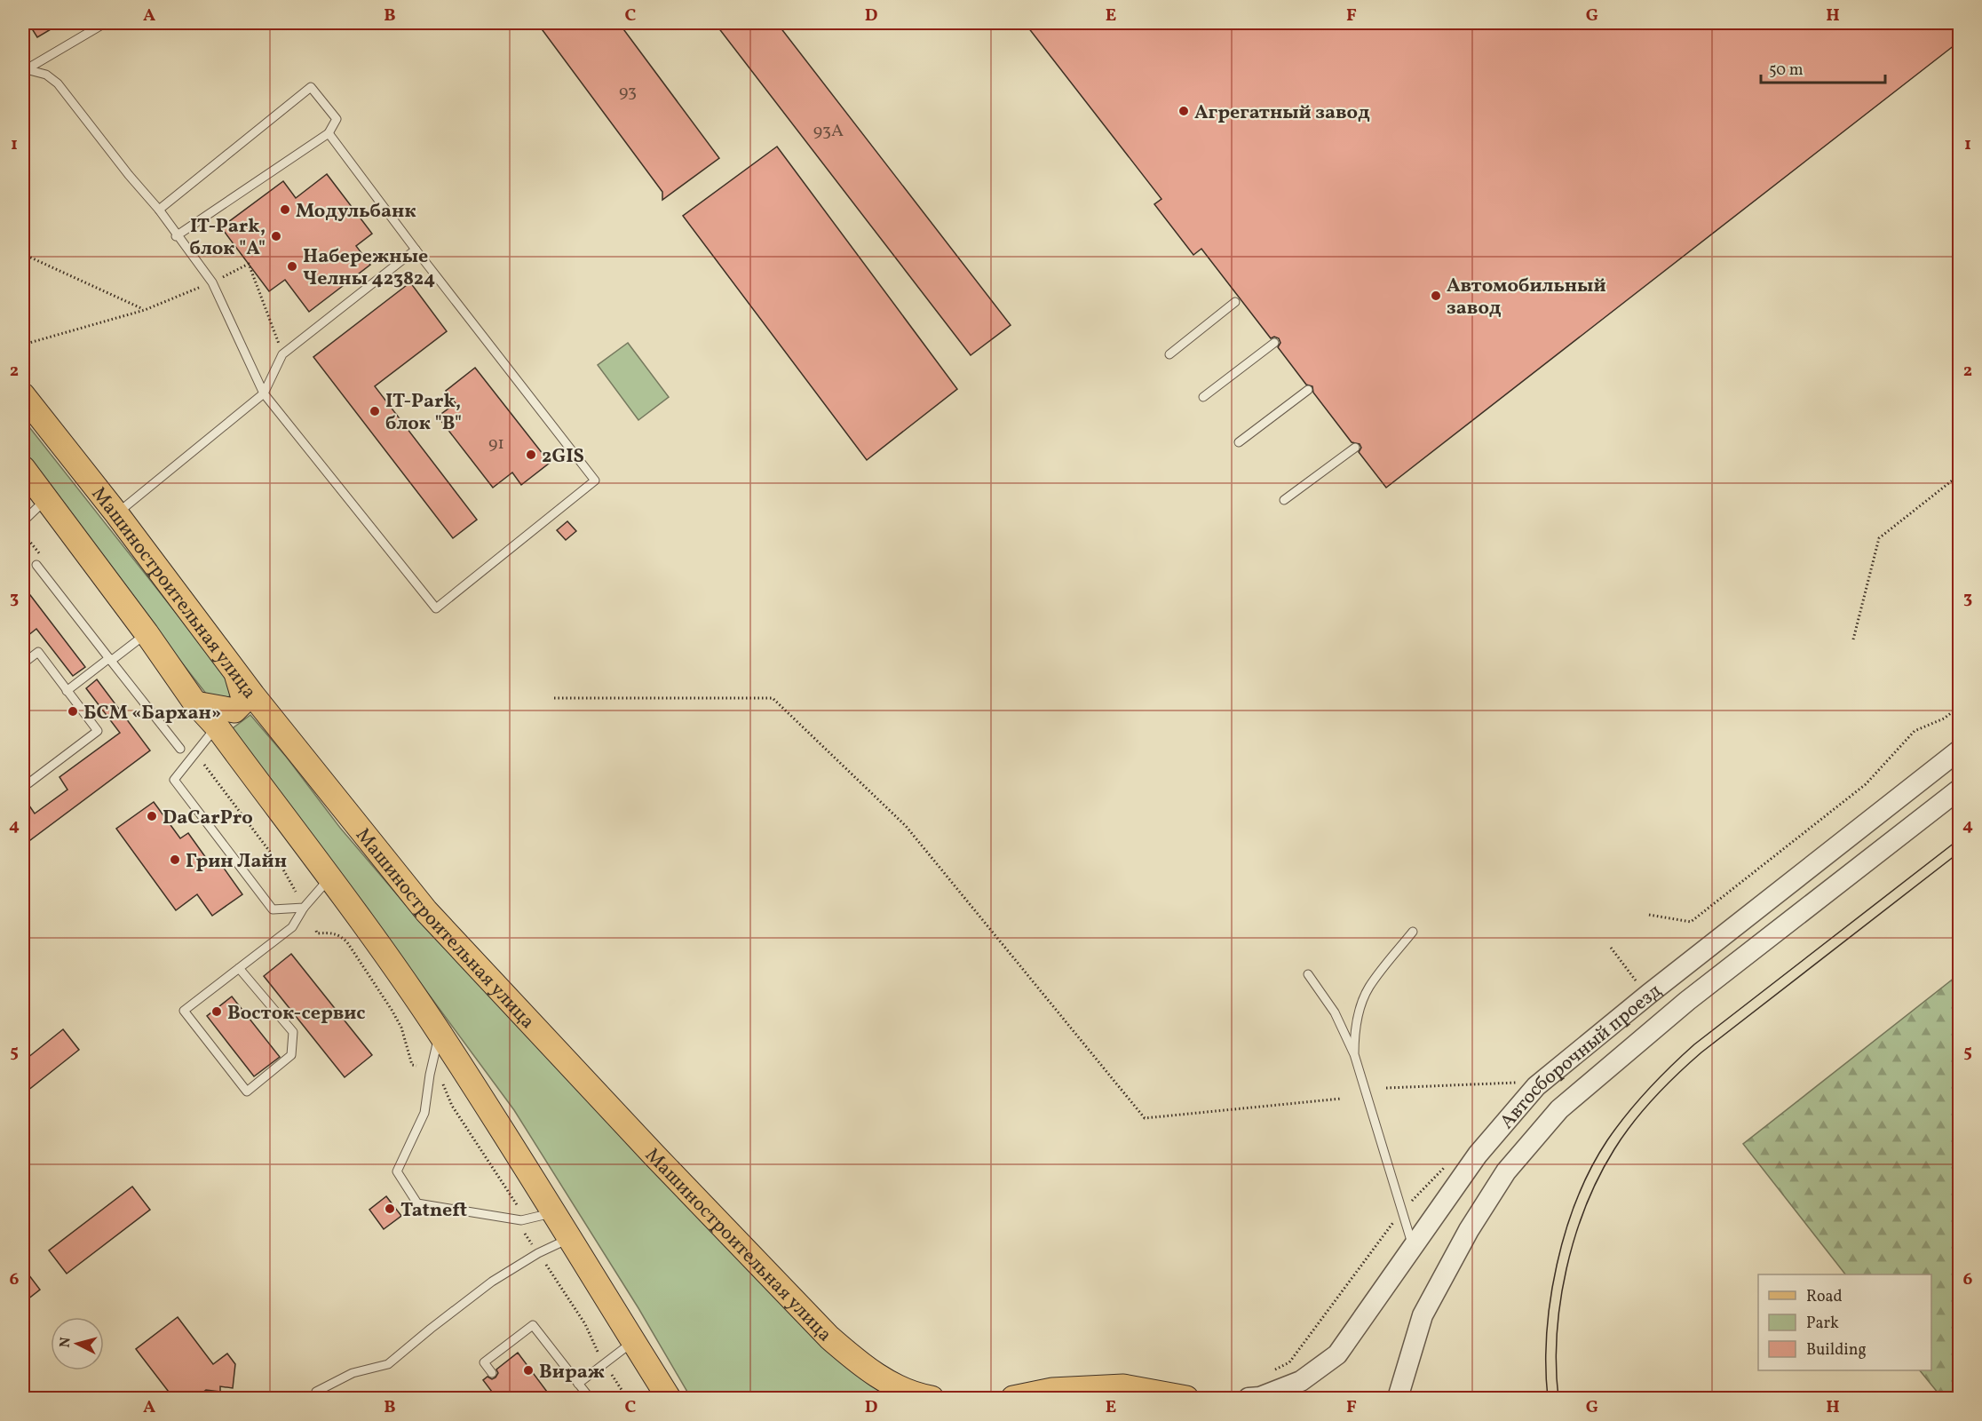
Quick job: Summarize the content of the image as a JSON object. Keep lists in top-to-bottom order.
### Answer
{
  "streets": {
    "main road": ["Машиностроительная улица"],
    "street": ["Автосборочный проезд"]
  },
  "places": [
    "Агрегатный завод",
    "Модульбанк",
    "IT-Park, блок \"А\"",
    "Набережные Челны 423824",
    "Автомобильный завод",
    "IT-Park, блок \"В\"",
    "2GIS",
    "БСМ «Бархан»",
    "DaCarPro",
    "Грин Лайн",
    "Восток-сервис",
    "Tatneft",
    "Вираж"
  ],
  "house_numbers": ["93", "93А", "91"],
  "legend": ["Road", "Park", "Building"],
  "scale_bar": "50 m",
  "north": "left",
  "grid": {
    "columns": [
      "A",
      "B",
      "C",
      "D",
      "E",
      "F",
      "G",
      "H"
    ],
    "rows": [
      "1",
      "2",
      "3",
      "4",
      "5",
      "6"
    ]
  }
}
